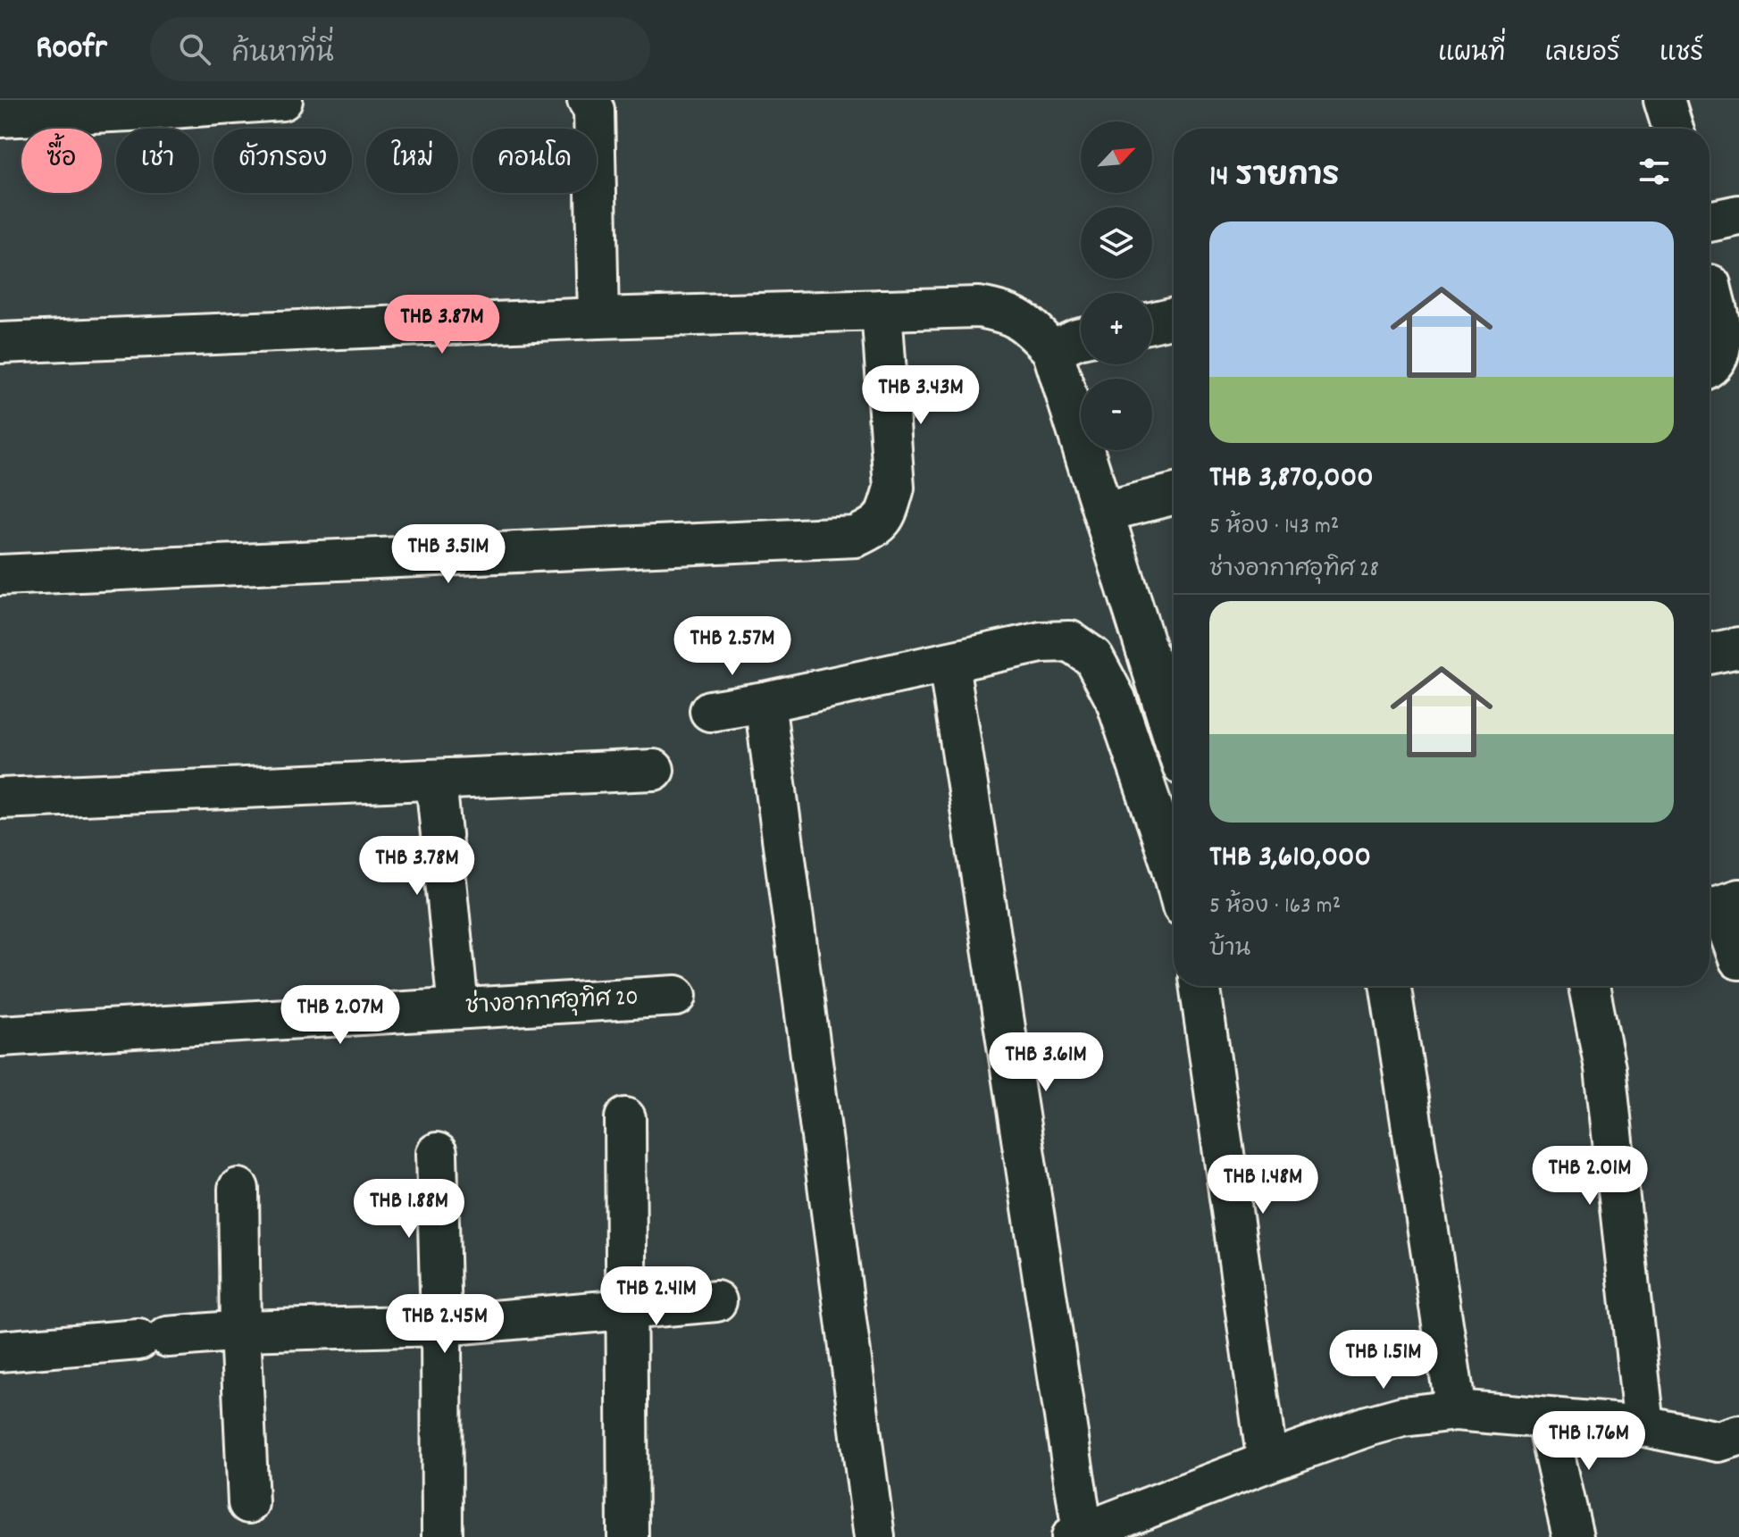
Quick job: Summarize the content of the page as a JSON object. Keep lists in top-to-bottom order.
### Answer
{
  "streets": {
    "street": ["ช่างอากาศอุทิศ 20"]
  },
  "north": "top right",
  "page": {
    "header": "Roofr",
    "search": "ค้นหาที่นี่",
    "nav": ["แผนที่", "เลเยอร์", "แชร์"],
    "map_buttons": ["+", "−"],
    "chip": [
      "ซื้อ",
      "เช่า",
      "ตัวกรอง",
      "ใหม่",
      "คอนโด"
    ],
    "heading": "14 รายการ",
    "list": [
      {
        "name": "THB 3,870,000",
        "note": "5 ห้อง · 143 m² · ช่างอากาศอุทิศ 28"
      },
      {
        "name": "THB 3,610,000",
        "note": "5 ห้อง · 163 m² · บ้าน"
      }
    ],
    "price": [
      "THB 3.87M",
      "THB 3.43M",
      "THB 3.51M",
      "THB 2.57M",
      "THB 3.78M",
      "THB 2.07M",
      "THB 3.61M",
      "THB 2.01M",
      "THB 1.48M",
      "THB 1.88M",
      "THB 2.41M",
      "THB 2.45M",
      "THB 1.51M",
      "THB 1.76M"
    ]
  }
}
